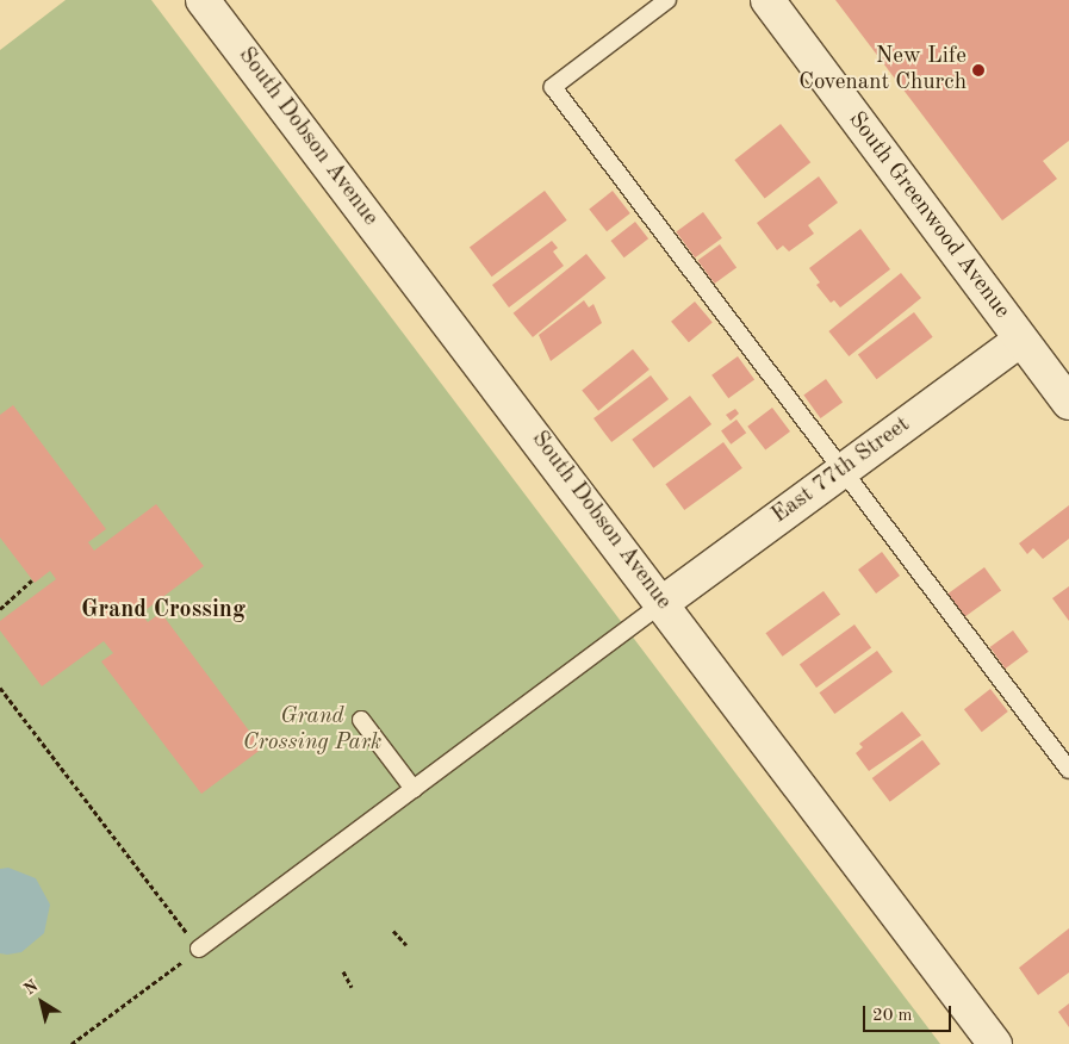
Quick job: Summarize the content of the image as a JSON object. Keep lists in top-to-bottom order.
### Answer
{
  "streets": {
    "street": ["South Dobson Avenue", "South Greenwood Avenue", "East 77th Street"]
  },
  "crossings": [
    ["South Dobson Avenue", "East 77th Street"],
    ["South Greenwood Avenue", "East 77th Street"]
  ],
  "districts": ["Grand Crossing"],
  "parks": ["Grand Crossing Park"],
  "places": ["New Life Covenant Church"],
  "scale_bar": "20 m",
  "north": "top left"
}
